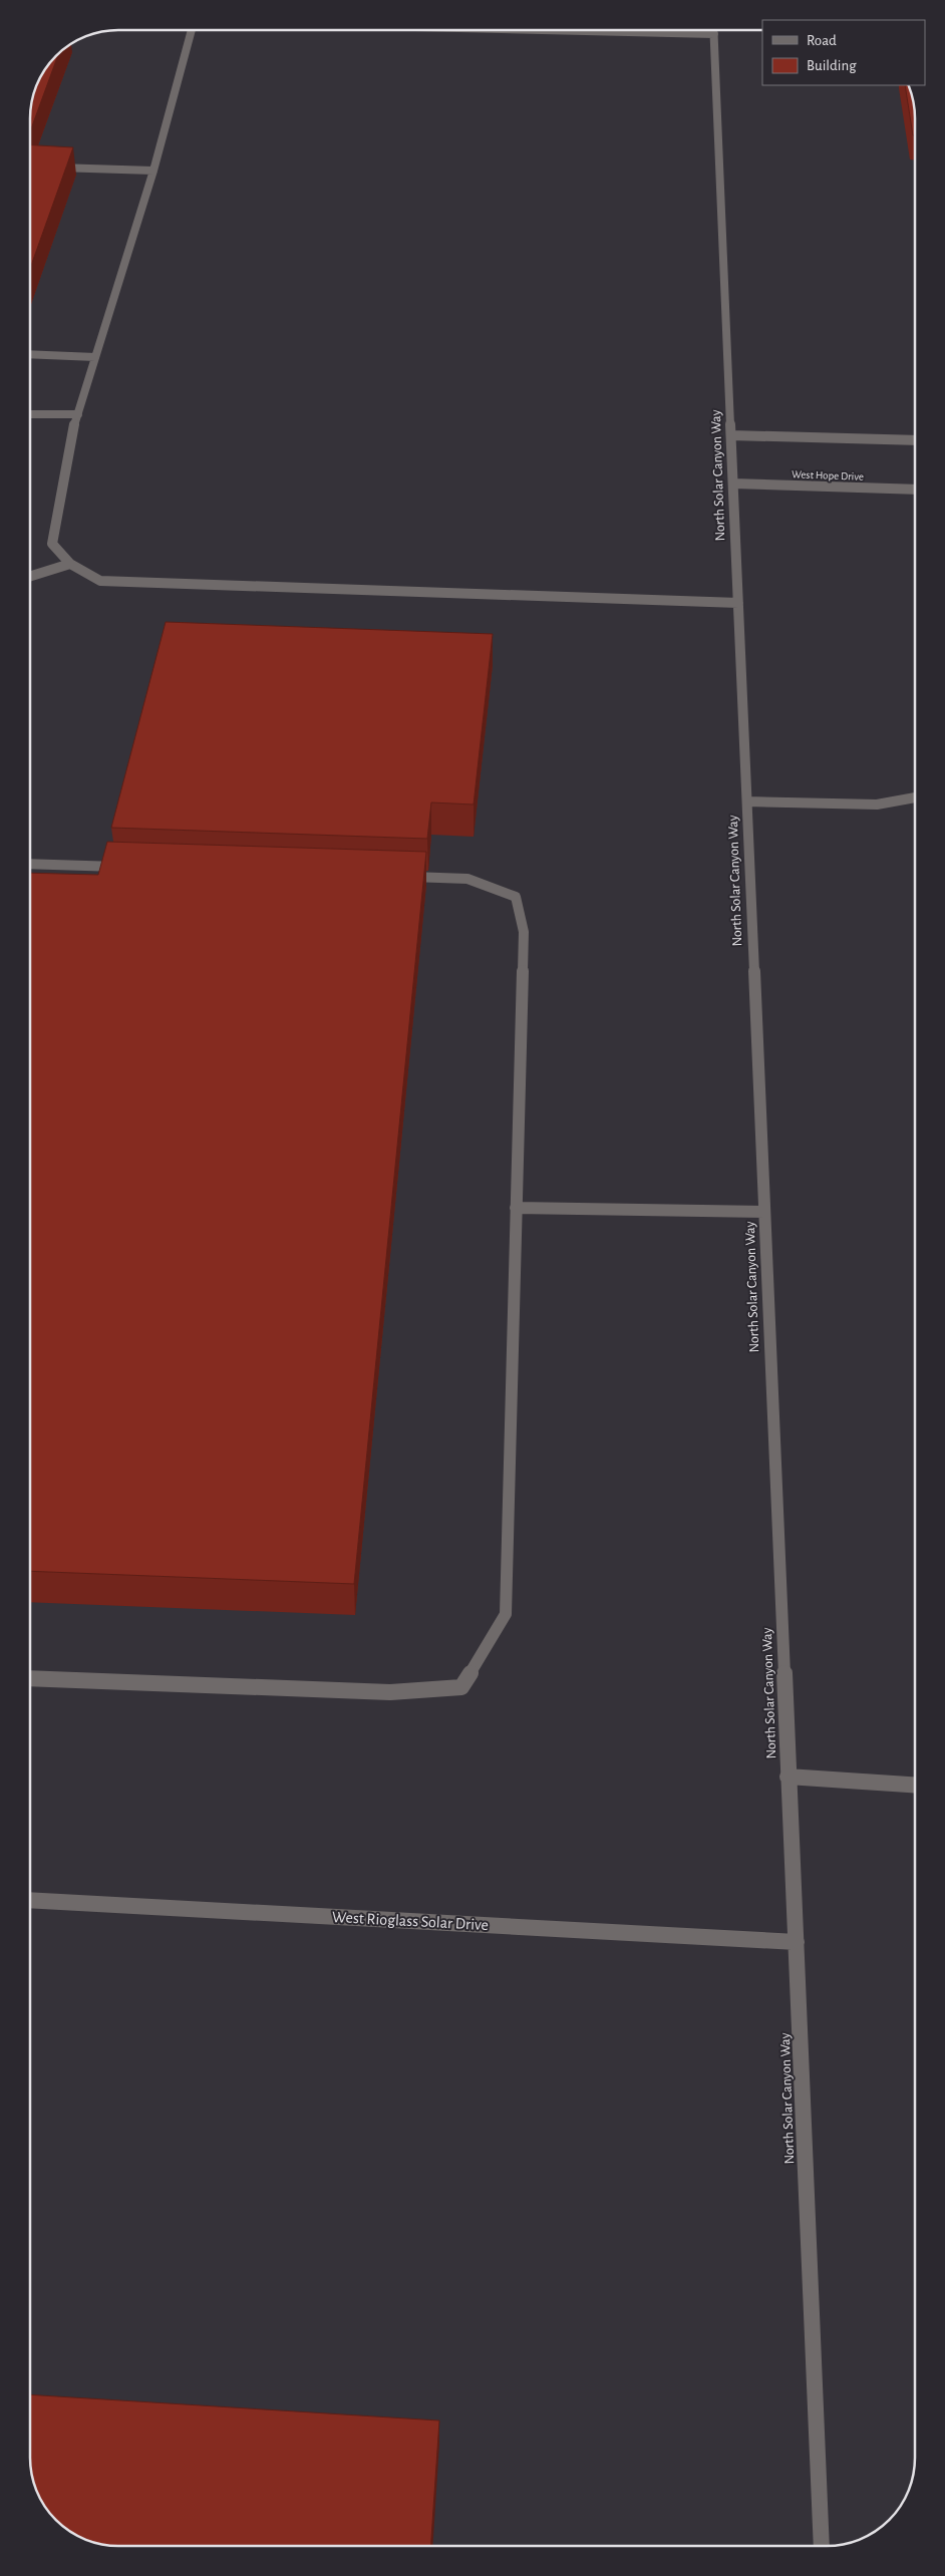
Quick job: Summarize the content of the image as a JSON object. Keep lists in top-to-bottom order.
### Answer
{
  "streets": {
    "street": ["North Solar Canyon Way", "West Hope Drive", "West Rioglass Solar Drive"]
  },
  "crossings": [
    ["North Solar Canyon Way", "West Hope Drive"],
    ["North Solar Canyon Way", "West Rioglass Solar Drive"]
  ],
  "legend": ["Road", "Building"]
}
